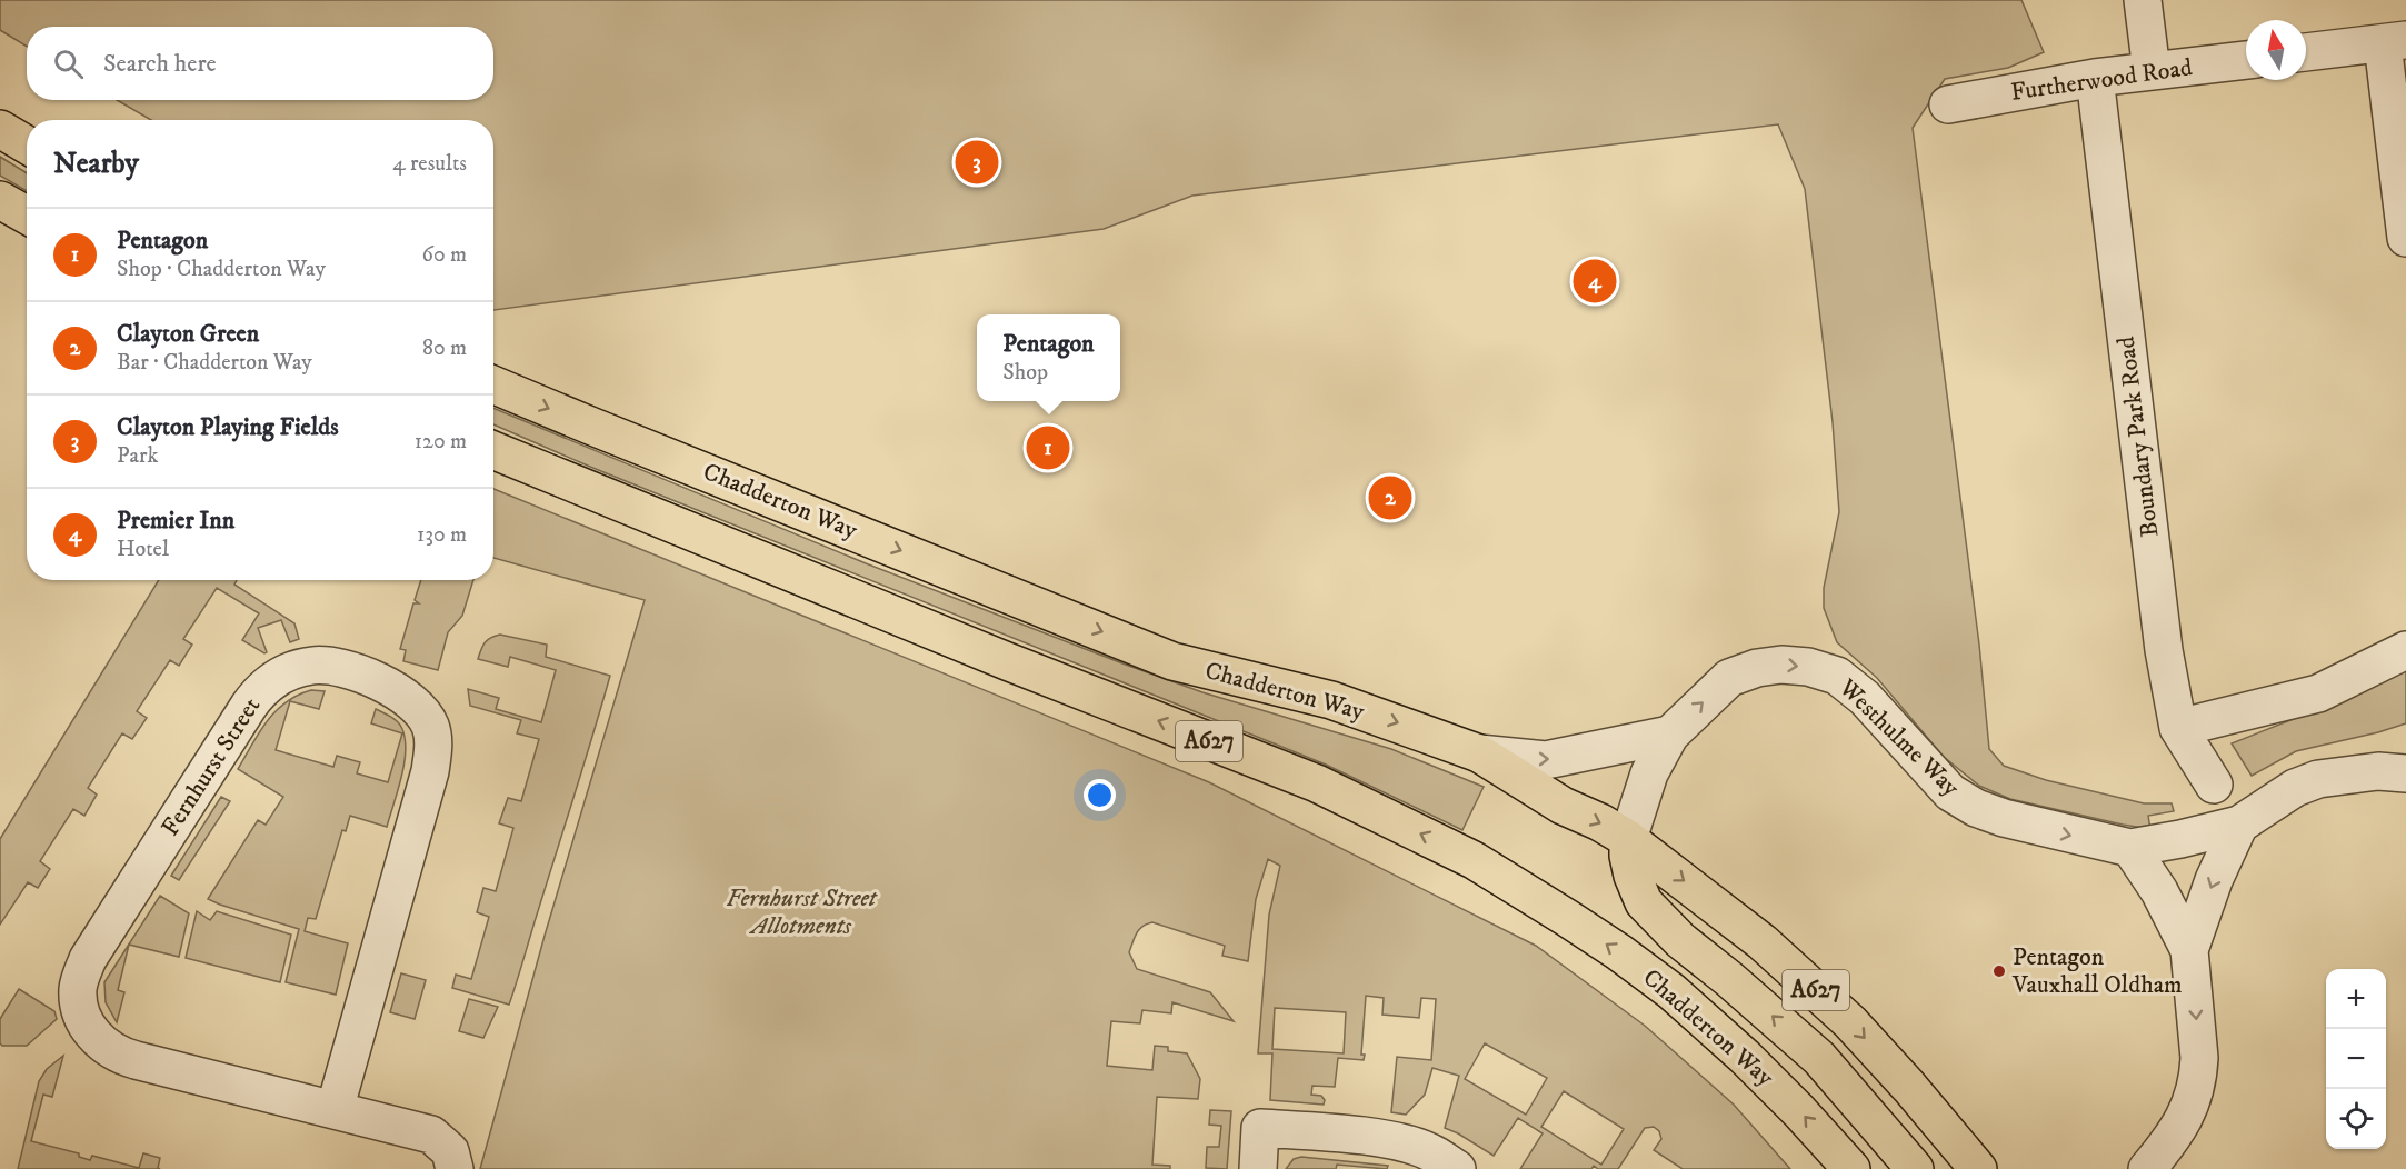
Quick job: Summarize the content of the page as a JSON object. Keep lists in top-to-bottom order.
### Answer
{
  "streets": {
    "highway": ["Chadderton Way", "A627"],
    "street": [
      "Furtherwood Road",
      "Boundary Park Road",
      "Westhulme Way",
      "Fernhurst Street"
    ]
  },
  "crossings": [
    ["Furtherwood Road", "Boundary Park Road"],
    ["Chadderton Way", "Westhulme Way"],
    ["Chadderton Way", "A627"],
    ["Westhulme Way", "A627"]
  ],
  "one_way": ["Westhulme Way"],
  "parks": ["Fernhurst Street Allotments"],
  "places": ["Pentagon Vauxhall Oldham"],
  "north": "top",
  "page": {
    "search": "Search here",
    "heading": ["Nearby", "4 results"],
    "pins": [
      "3",
      "4",
      "1",
      "2"
    ],
    "list": [
      {
        "mark": "1",
        "name": "Pentagon",
        "note": "Shop · Chadderton Way",
        "value": "60 m"
      },
      {
        "mark": "2",
        "name": "Clayton Green",
        "note": "Bar · Chadderton Way",
        "value": "80 m"
      },
      {
        "mark": "3",
        "name": "Clayton Playing Fields",
        "note": "Park",
        "value": "120 m"
      },
      {
        "mark": "4",
        "name": "Premier Inn",
        "note": "Hotel",
        "value": "130 m"
      }
    ],
    "popup": ["Pentagon", "Shop"],
    "map_buttons": ["+", "−"]
  }
}
